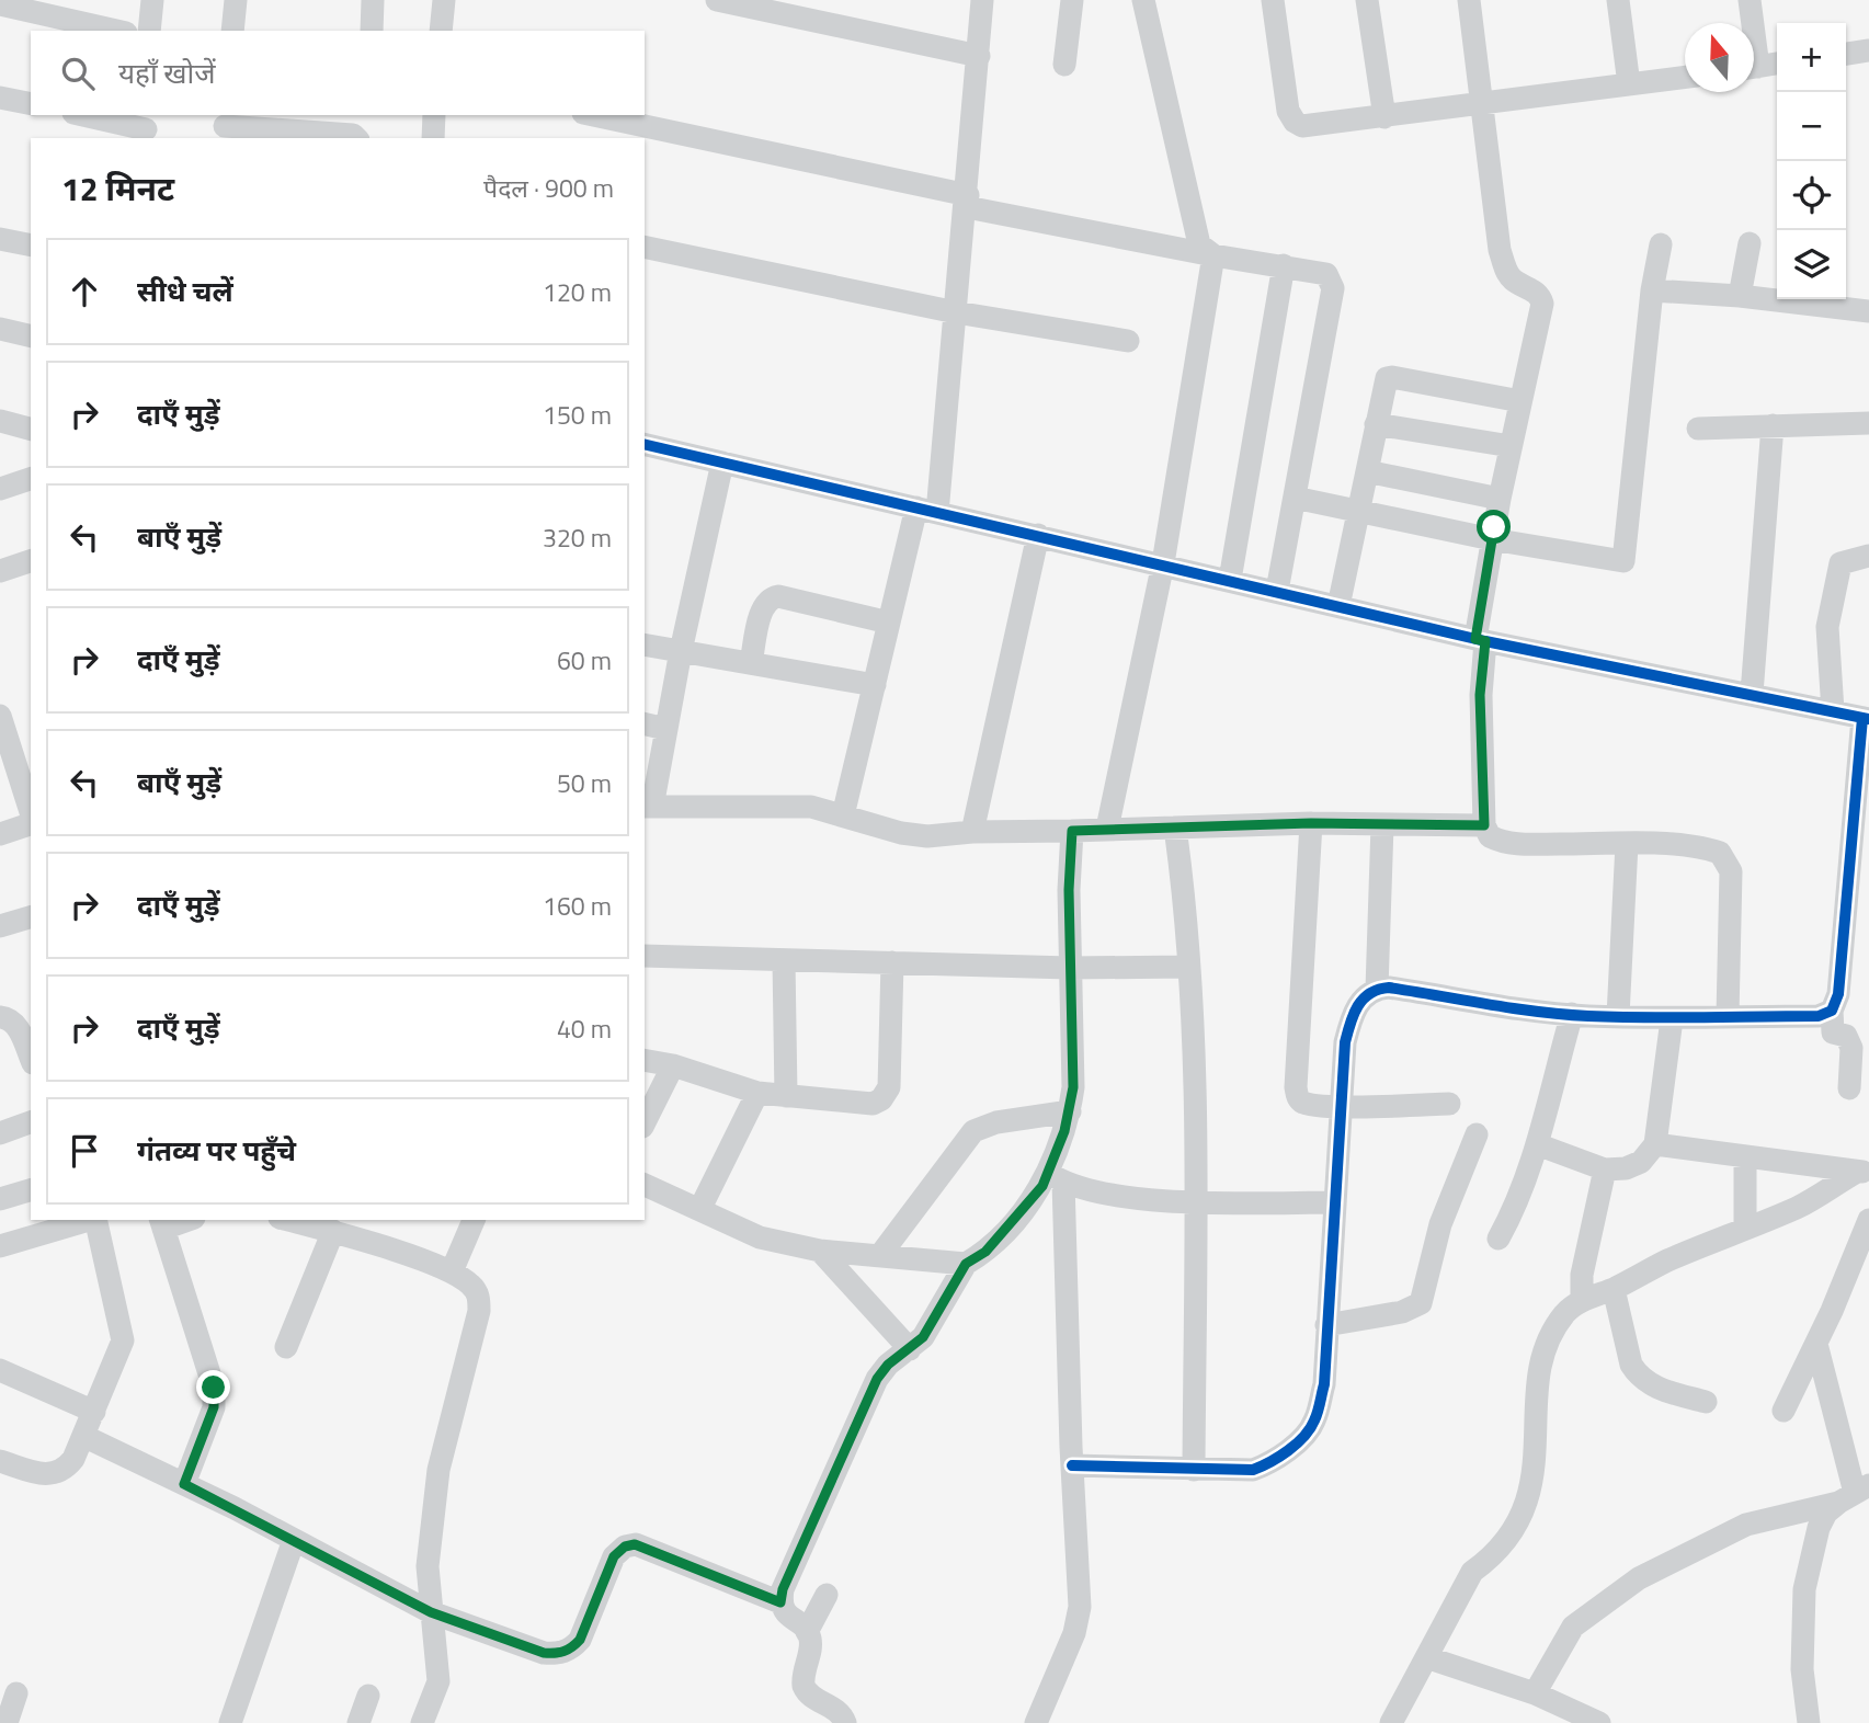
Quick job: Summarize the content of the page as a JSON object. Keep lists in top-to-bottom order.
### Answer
{
  "north": "top",
  "page": {
    "map_buttons": ["+", "−"],
    "search": "यहाँ खोजें",
    "heading": ["12 मिनट", "पैदल · 900 m"],
    "list": [
      ["सीधे चलें", "120 m"],
      ["दाएँ मुड़ें", "150 m"],
      ["बाएँ मुड़ें", "320 m"],
      ["दाएँ मुड़ें", "60 m"],
      ["बाएँ मुड़ें", "50 m"],
      ["दाएँ मुड़ें", "160 m"],
      ["दाएँ मुड़ें", "40 m"],
      "गंतव्य पर पहुँचे"
    ]
  }
}
